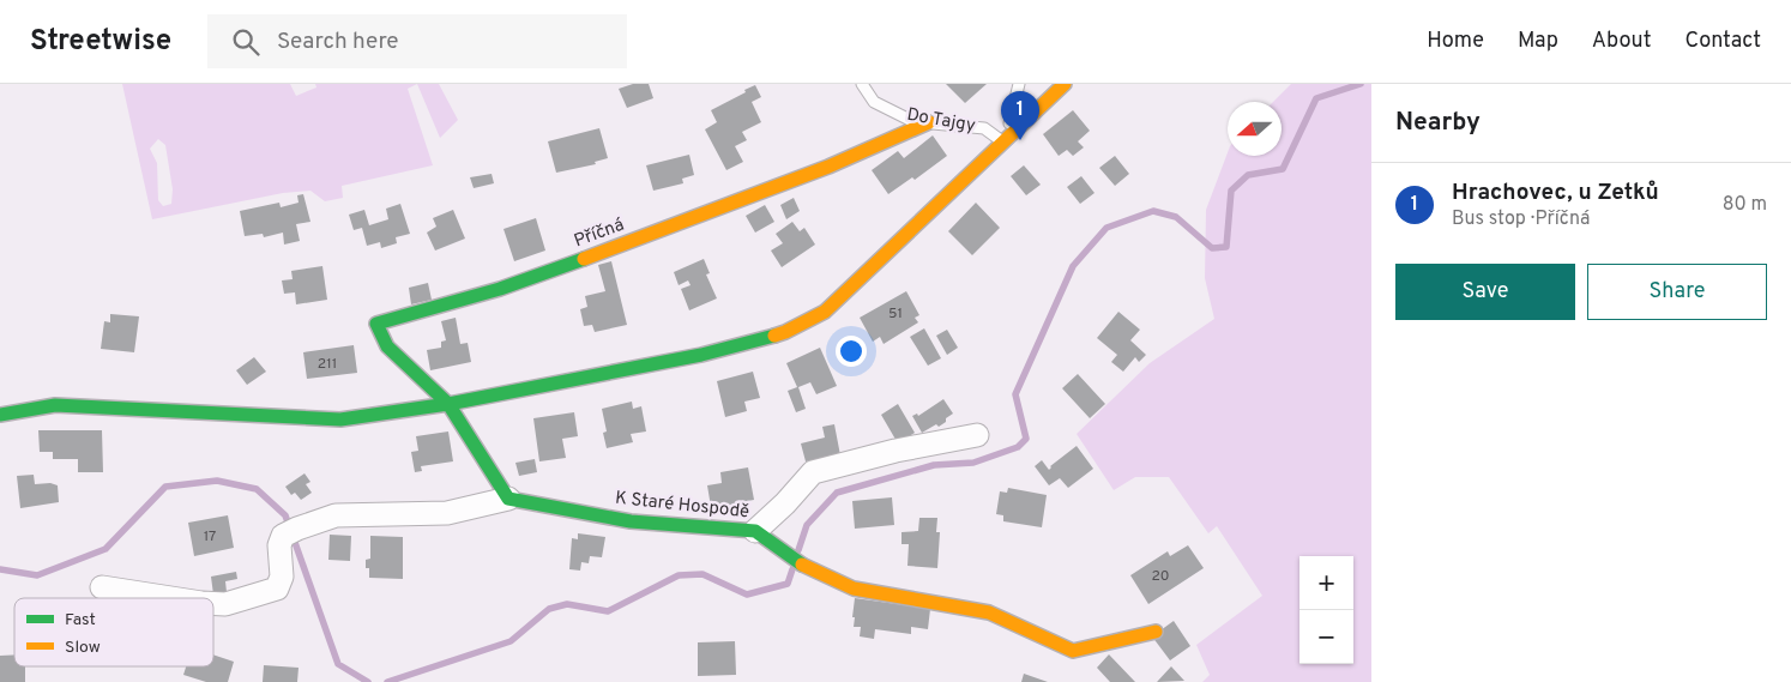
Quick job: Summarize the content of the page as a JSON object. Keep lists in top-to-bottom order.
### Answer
{
  "streets": {
    "street": ["Příčná", "K Staré Hospodě"],
    "lane": ["Do Tajgy"]
  },
  "crossings": [
    ["Do Tajgy", "Příčná"]
  ],
  "house_numbers": [
    "51",
    "211",
    "17",
    "20"
  ],
  "legend": ["Fast", "Slow"],
  "north": "left",
  "page": {
    "header": "Streetwise",
    "search": "Search here",
    "nav": [
      "Home",
      "Map",
      "About",
      "Contact"
    ],
    "heading": "Nearby",
    "pins": "1",
    "list": [
      {
        "mark": "1",
        "name": "Hrachovec, u Zetků",
        "note": "Bus stop · Příčná",
        "value": "80 m"
      }
    ],
    "buttons": ["Save", "Share"],
    "map_buttons": ["+", "−"]
  }
}
